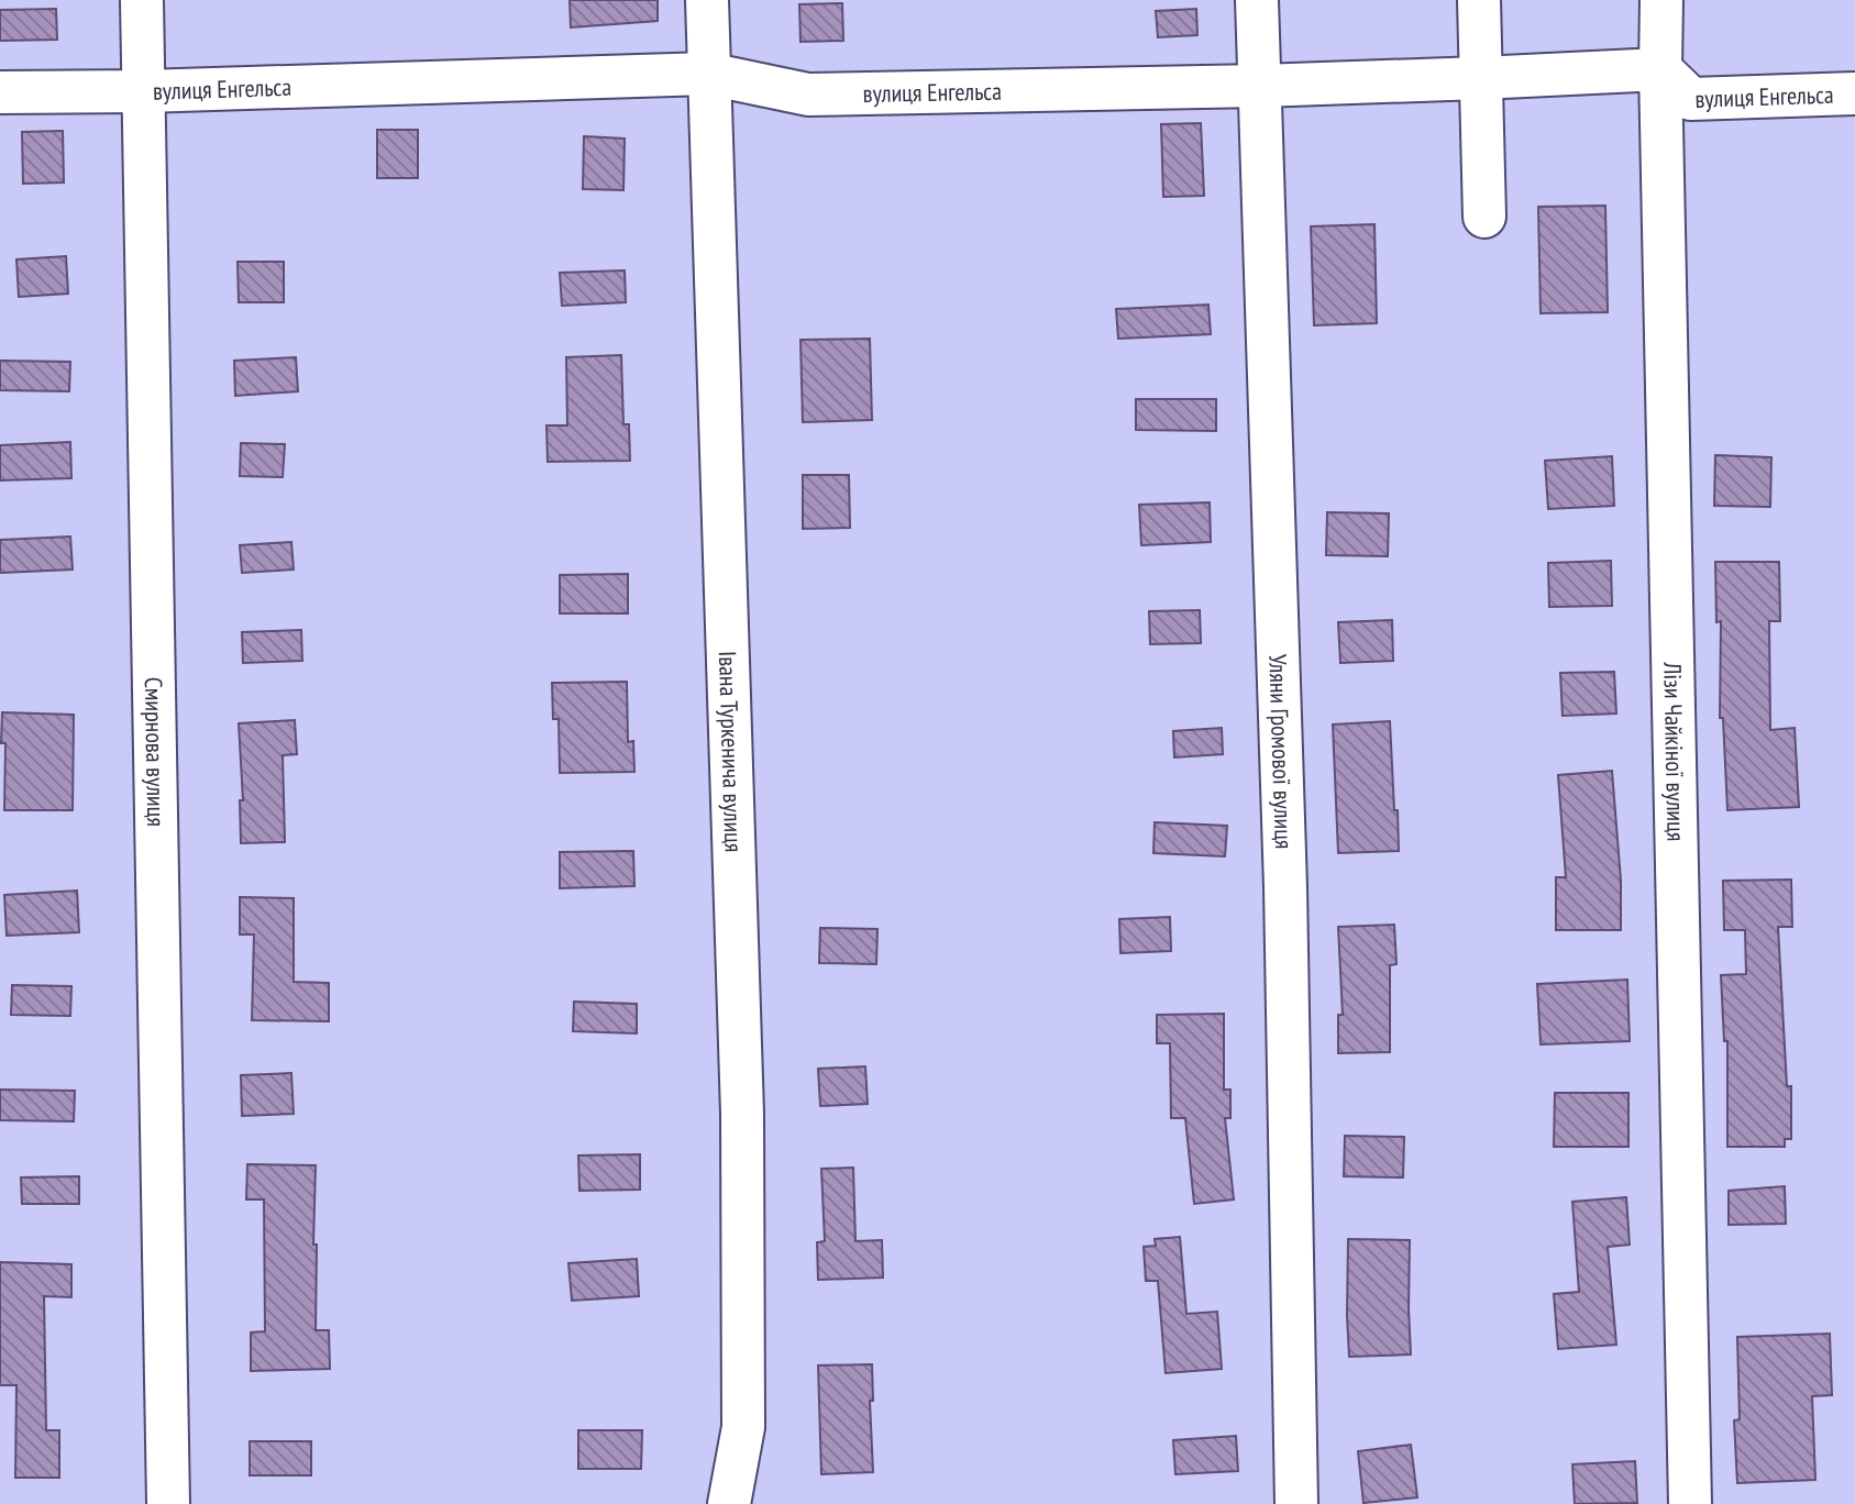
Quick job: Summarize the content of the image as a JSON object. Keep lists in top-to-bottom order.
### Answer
{
  "streets": {
    "street": [
      "вулиця Енгельса",
      "Смирнова вулиця",
      "Івана Туркенича вулиця",
      "Уляни Громової вулиця",
      "Лізи Чайкіної вулиця"
    ]
  },
  "crossings": [
    ["вулиця Енгельса", "Смирнова вулиця"],
    ["вулиця Енгельса", "Івана Туркенича вулиця"],
    ["вулиця Енгельса", "Уляни Громової вулиця"],
    ["вулиця Енгельса", "Лізи Чайкіної вулиця"]
  ]
}
